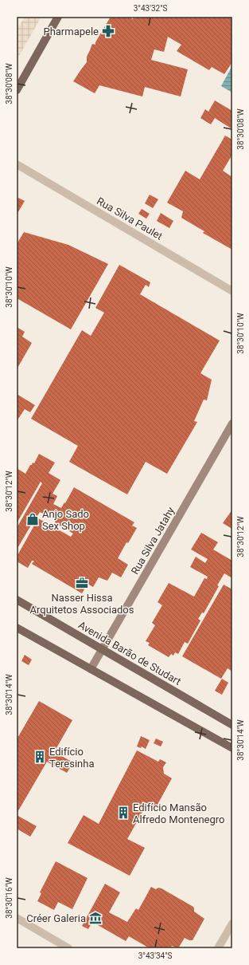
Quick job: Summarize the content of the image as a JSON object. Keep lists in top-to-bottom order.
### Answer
{
  "streets": {
    "main road": ["Avenida Barão de Studart"],
    "street": ["Rua Silva Paulet", "Rua Silva Jatahy"]
  },
  "crossings": [
    ["Rua Silva Jatahy", "Avenida Barão de Studart"]
  ],
  "places": {
    "pharmacy": ["Pharmapele"],
    "shop": ["Anjo Sado Sex Shop"],
    "office": ["Nasser Hissa Arquitetos Associados"],
    "building": ["Edifício Teresinha", "Edifício Mansão Alfredo Montenegro"],
    "museum": ["Créer Galeria"]
  },
  "coordinates": [
    "3°43'32\"S",
    "38°30'08\"W",
    "38°30'10\"W",
    "38°30'12\"W",
    "38°30'14\"W",
    "38°30'16\"W",
    "3°43'34\"S"
  ]
}
